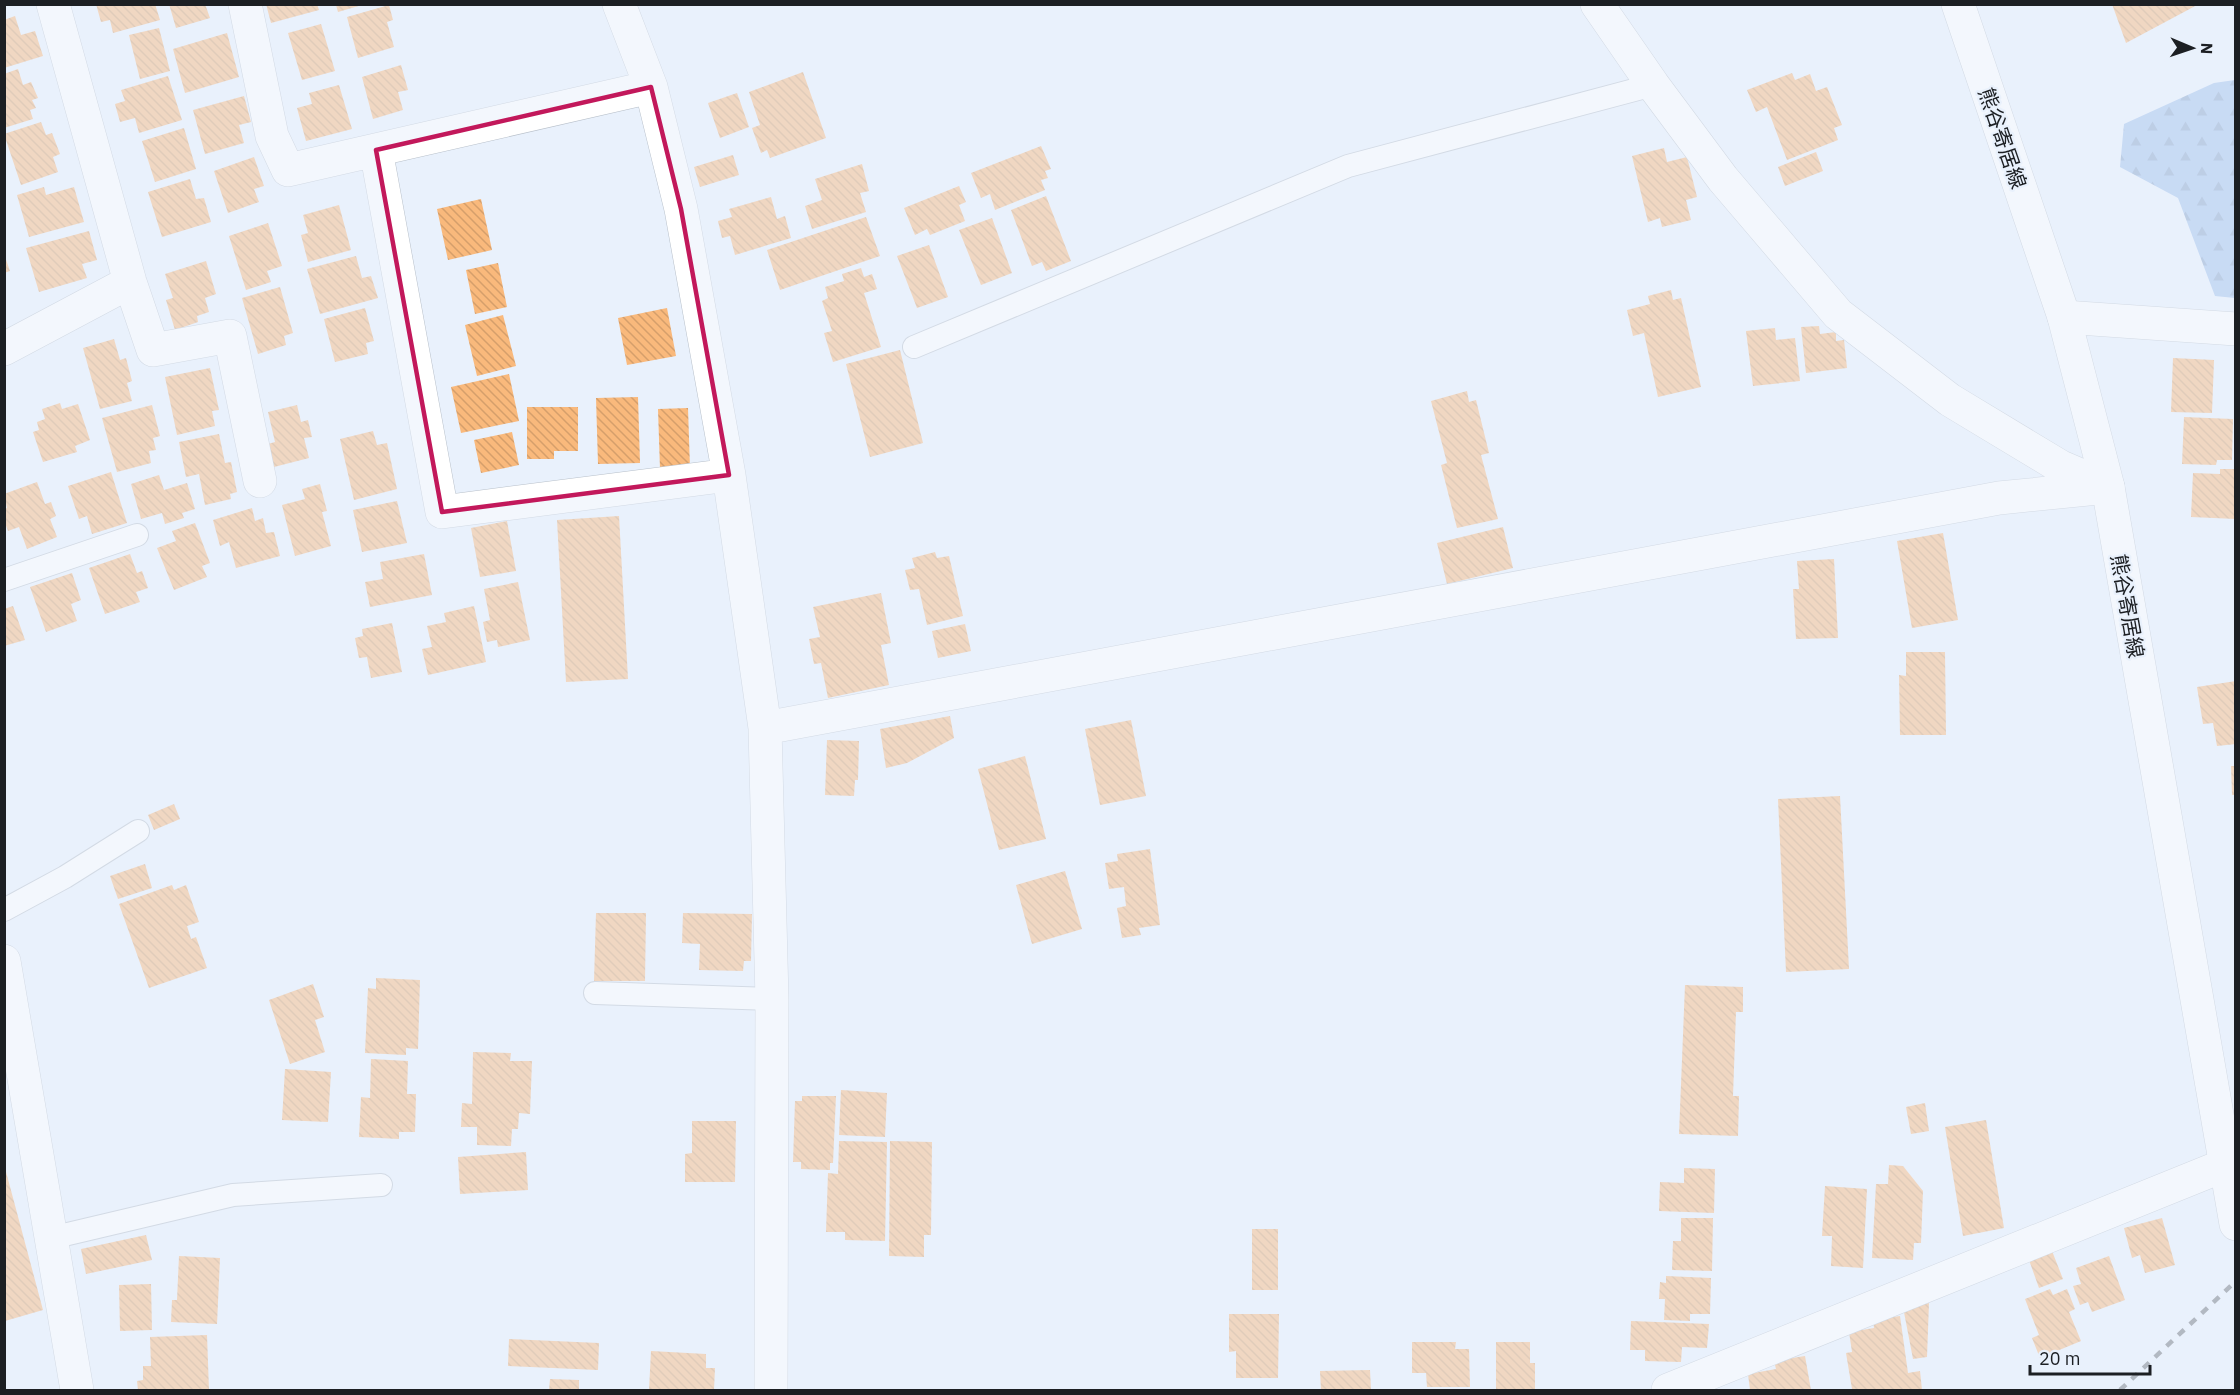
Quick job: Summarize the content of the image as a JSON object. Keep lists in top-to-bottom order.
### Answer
{
  "streets": {
    "street": ["熊谷寄居線"]
  },
  "scale_bar": "20 m",
  "north": "right"
}
